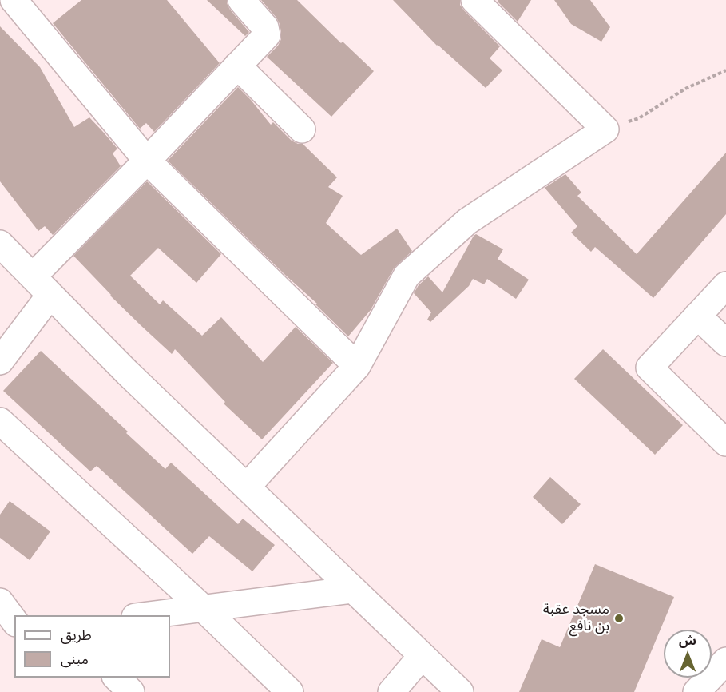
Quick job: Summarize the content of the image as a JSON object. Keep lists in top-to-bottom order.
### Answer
{
  "places": ["مسجد عقبة بن نافع"],
  "legend": ["طريق", "مبنى"],
  "north": "top"
}
